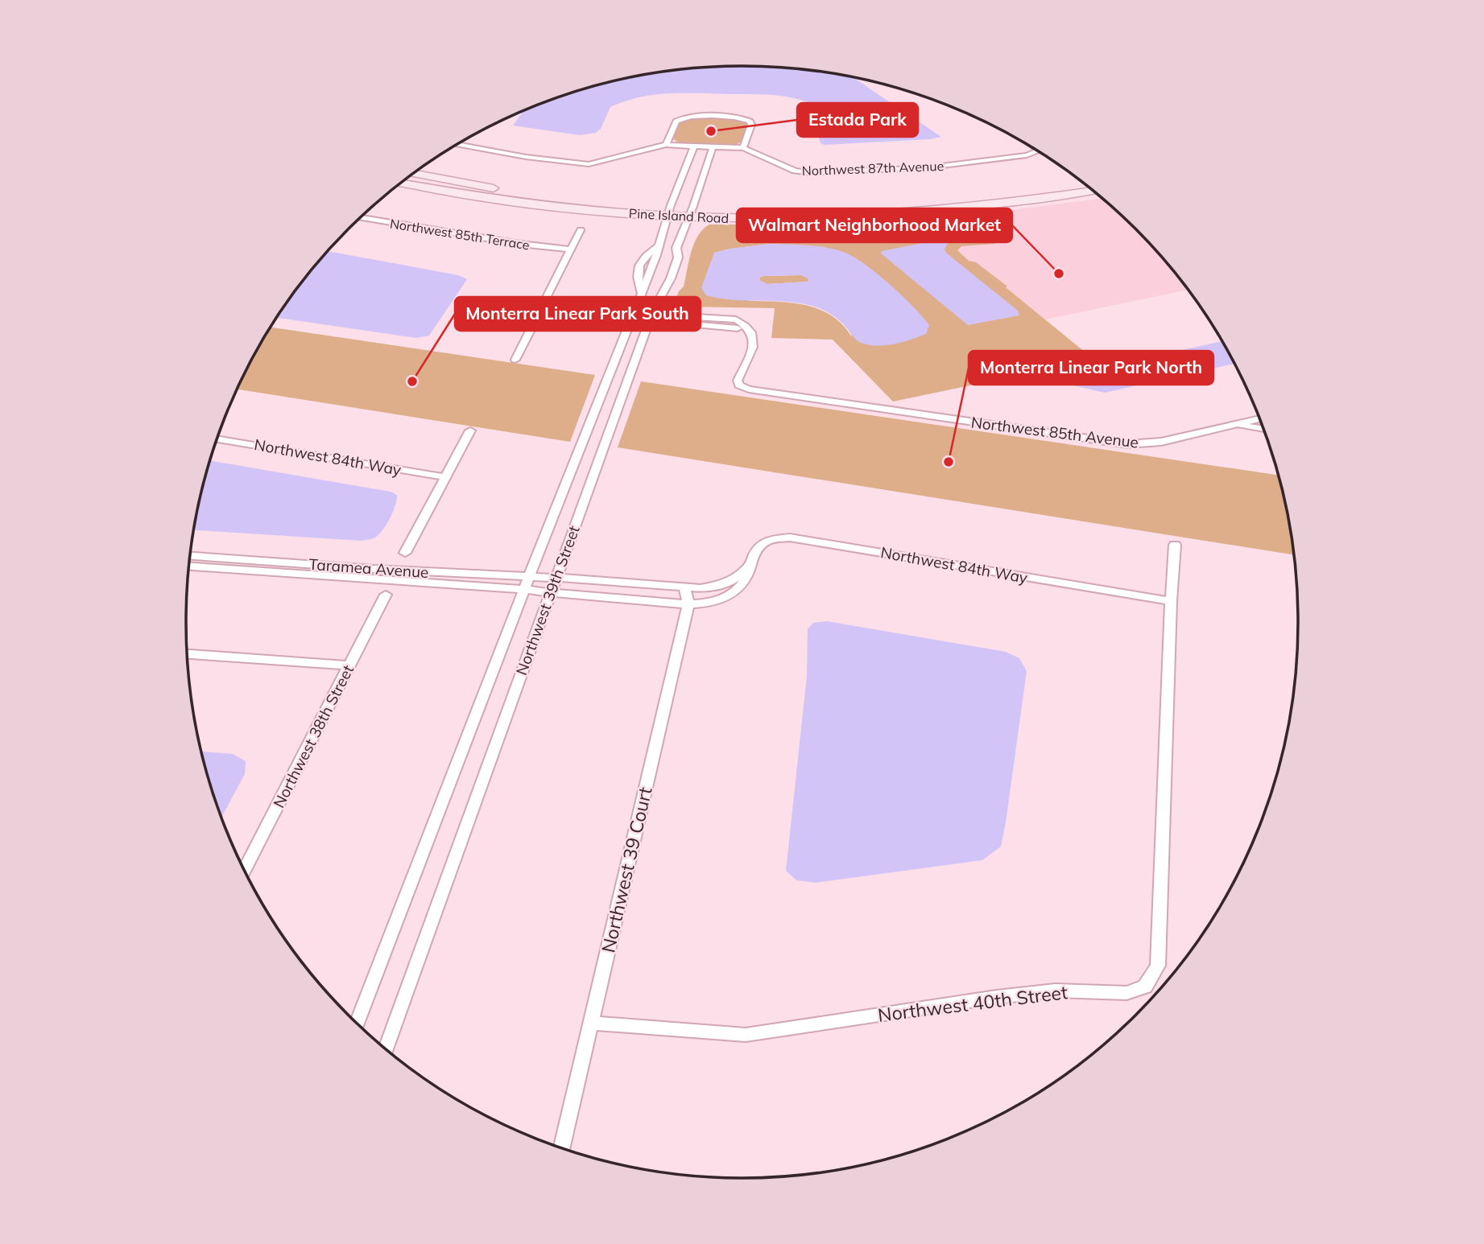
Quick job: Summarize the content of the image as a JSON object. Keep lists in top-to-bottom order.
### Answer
{
  "streets": {
    "main road": ["Pine Island Road"],
    "street": [
      "Northwest 87th Avenue",
      "Northwest 85th Terrace",
      "Northwest 85th Avenue",
      "Northwest 84th Way",
      "Taramea Avenue",
      "Northwest 39th Street",
      "Northwest 38th Street",
      "Northwest 39 Court",
      "Northwest 40th Street"
    ]
  },
  "crossings": [
    ["Northwest 87th Avenue", "Northwest 39th Street"],
    ["Pine Island Road", "Northwest 39th Street"],
    ["Northwest 85th Avenue", "Northwest 39th Street"],
    ["Northwest 84th Way", "Taramea Avenue"],
    ["Northwest 84th Way", "Northwest 39 Court"],
    ["Northwest 84th Way", "Northwest 40th Street"],
    ["Taramea Avenue", "Northwest 39th Street"],
    ["Taramea Avenue", "Northwest 39 Court"],
    ["Northwest 39 Court", "Northwest 40th Street"]
  ],
  "places": [
    "Estada Park",
    "Walmart Neighborhood Market",
    "Monterra Linear Park South",
    "Monterra Linear Park North"
  ]
}
